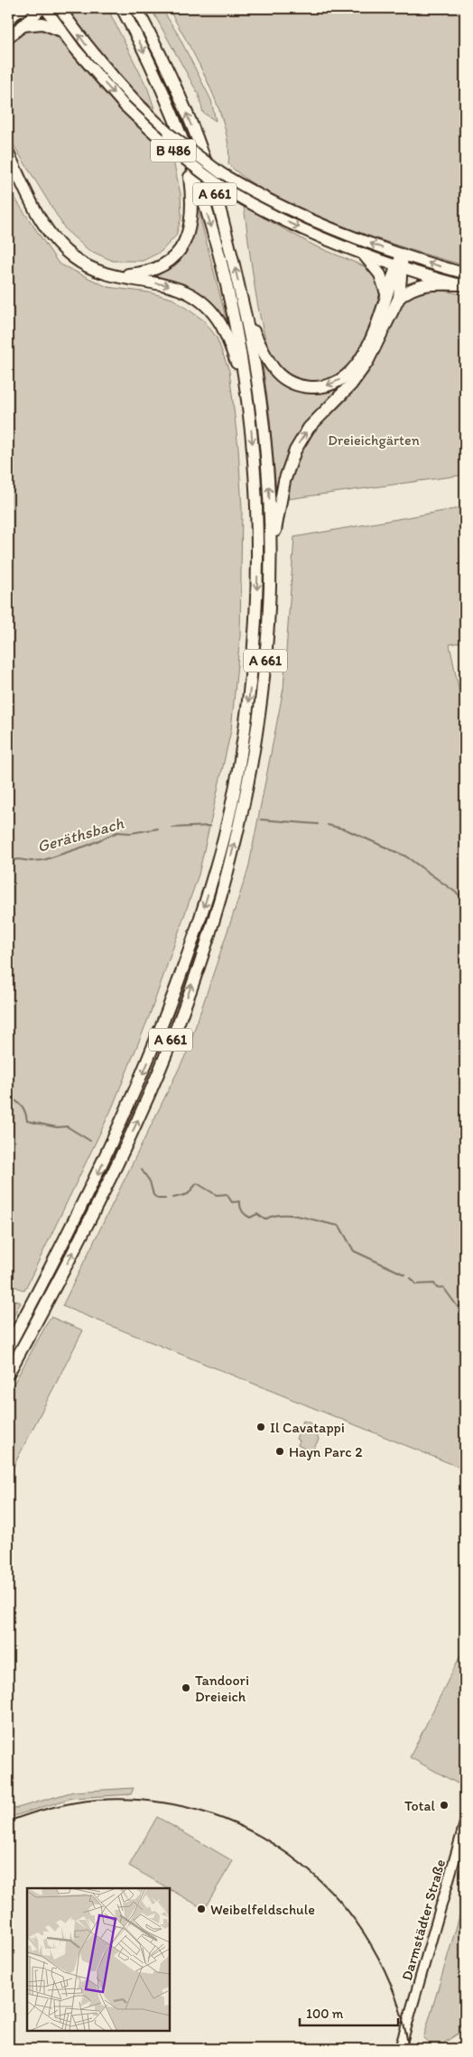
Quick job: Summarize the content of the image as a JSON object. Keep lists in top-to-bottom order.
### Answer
{
  "streets": {
    "highway": ["A 661"],
    "main road": ["B 486", "Darmstädter Straße"]
  },
  "water": ["Geräthsbach"],
  "parks": ["Dreieichgärten"],
  "places": [
    "Il Cavatappi",
    "Hayn Parc 2",
    "Tandoori Dreieich",
    "Total",
    "Weibelfeldschule"
  ],
  "scale_bar": "100 m"
}
